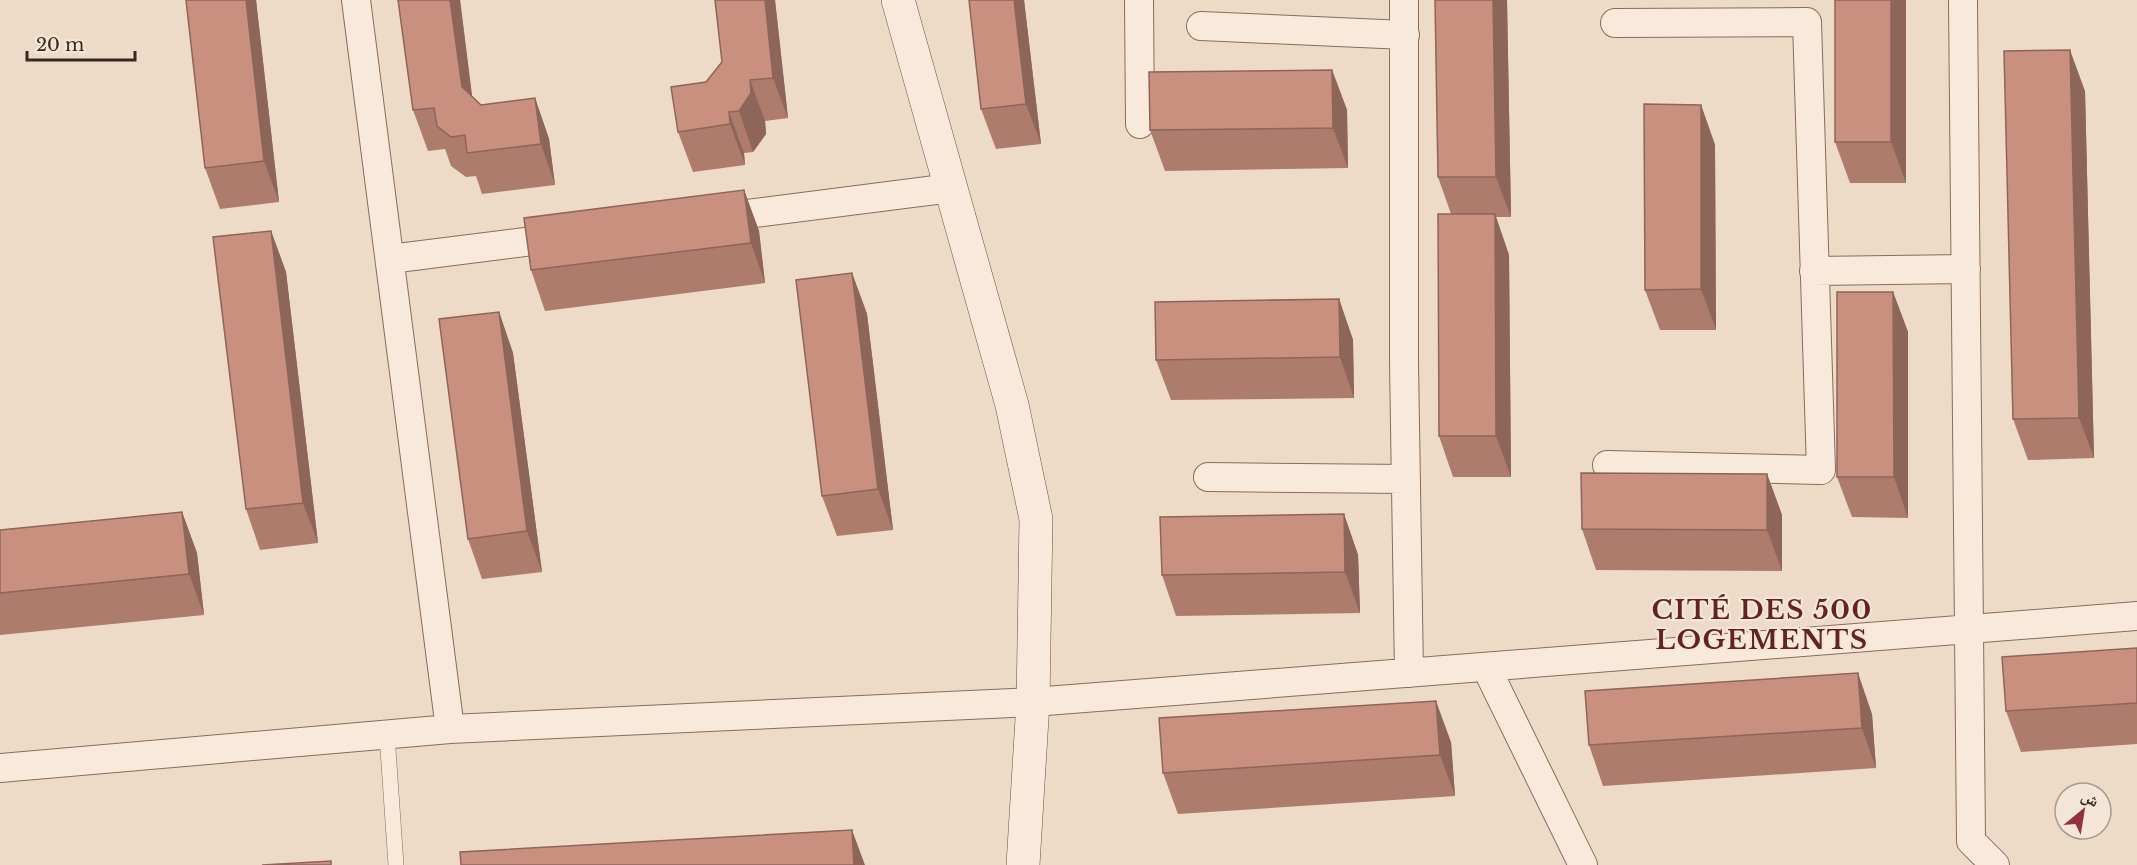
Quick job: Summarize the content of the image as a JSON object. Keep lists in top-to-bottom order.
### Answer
{
  "districts": ["CITÉ DES 500 LOGEMENTS"],
  "scale_bar": "20 m",
  "north": "top right"
}
